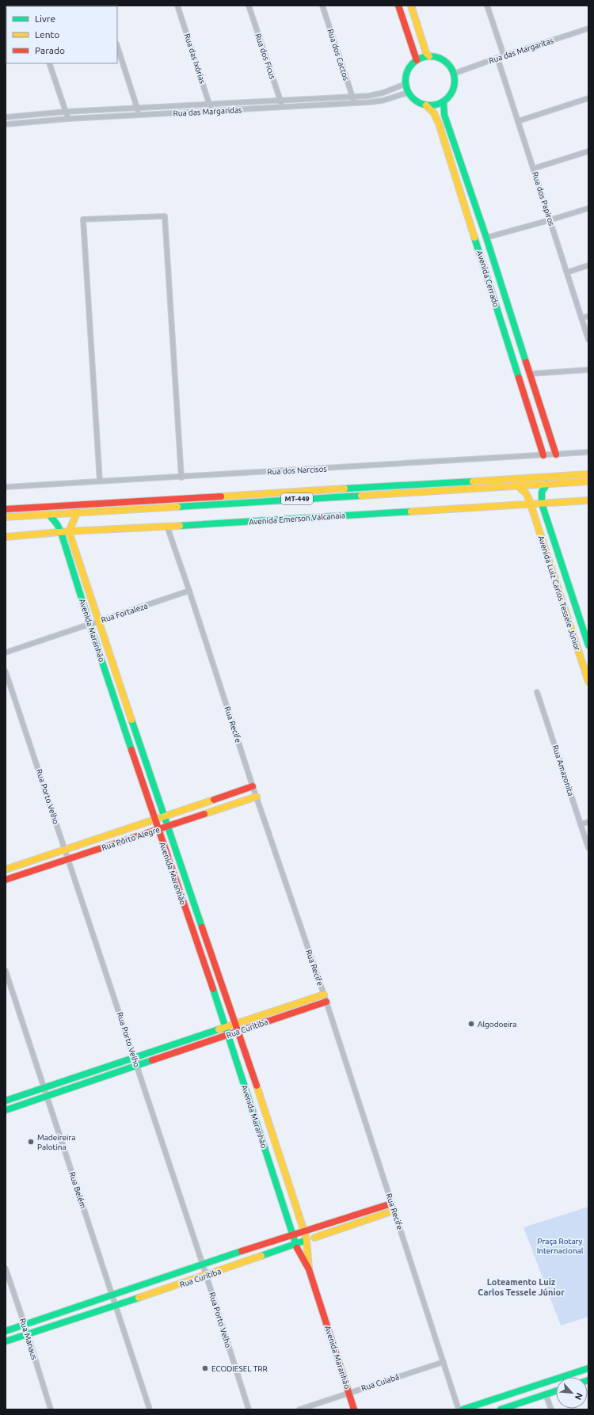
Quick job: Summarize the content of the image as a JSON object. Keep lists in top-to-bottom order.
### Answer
{
  "streets": {
    "street": [
      "Rua das Margaritas",
      "Rua dos Cactos",
      "Rua dos Fícus",
      "Rua das Ixórias",
      "Rua das Margaridas",
      "Rua dos Papiros",
      "Avenida Cerrado",
      "Rua dos Narcisos",
      "MT-449",
      "Avenida Emerson Valcanaia",
      "Avenida Luiz Carlos Tessele Júnior",
      "Rua Fortaleza",
      "Avenida Maranhão",
      "Rua Recife",
      "Rua Amazonita",
      "Rua Porto Velho",
      "Rua Pôrto Alegre",
      "Rua Curitiba",
      "Rua Belém",
      "Rua Manaus",
      "Rua Cuiabá"
    ]
  },
  "crossings": [
    ["Rua das Margaritas", "Rua das Margaridas"],
    ["Rua das Margaritas", "Rua dos Papiros"],
    ["Rua das Margaritas", "Avenida Cerrado"],
    ["Rua dos Cactos", "Rua das Margaridas"],
    ["Rua dos Fícus", "Rua das Margaridas"],
    ["Rua das Ixórias", "Rua das Margaridas"],
    ["Rua das Margaridas", "Avenida Cerrado"],
    ["Avenida Cerrado", "Rua dos Narcisos"],
    ["MT-449", "Avenida Luiz Carlos Tessele Júnior"],
    ["MT-449", "Avenida Maranhão"],
    ["Avenida Emerson Valcanaia", "Avenida Luiz Carlos Tessele Júnior"],
    ["Avenida Emerson Valcanaia", "Avenida Maranhão"],
    ["Avenida Emerson Valcanaia", "Rua Recife"],
    ["Rua Fortaleza", "Avenida Maranhão"],
    ["Rua Fortaleza", "Rua Recife"],
    ["Avenida Maranhão", "Rua Pôrto Alegre"],
    ["Avenida Maranhão", "Rua Curitiba"],
    ["Avenida Maranhão", "Rua Cuiabá"],
    ["Rua Recife", "Rua Pôrto Alegre"],
    ["Rua Recife", "Rua Curitiba"],
    ["Rua Recife", "Rua Cuiabá"],
    ["Rua Porto Velho", "Rua Pôrto Alegre"],
    ["Rua Porto Velho", "Rua Curitiba"],
    ["Rua Curitiba", "Rua Belém"],
    ["Rua Curitiba", "Rua Manaus"]
  ],
  "districts": ["Loteamento Luiz Carlos Tessele Júnior"],
  "parks": ["Praça Rotary Internacional"],
  "places": ["Algodoeira", "Madeireira Palotina", "ECODIESEL TRR"],
  "legend": ["Livre", "Lento", "Parado"],
  "north": "bottom right"
}
